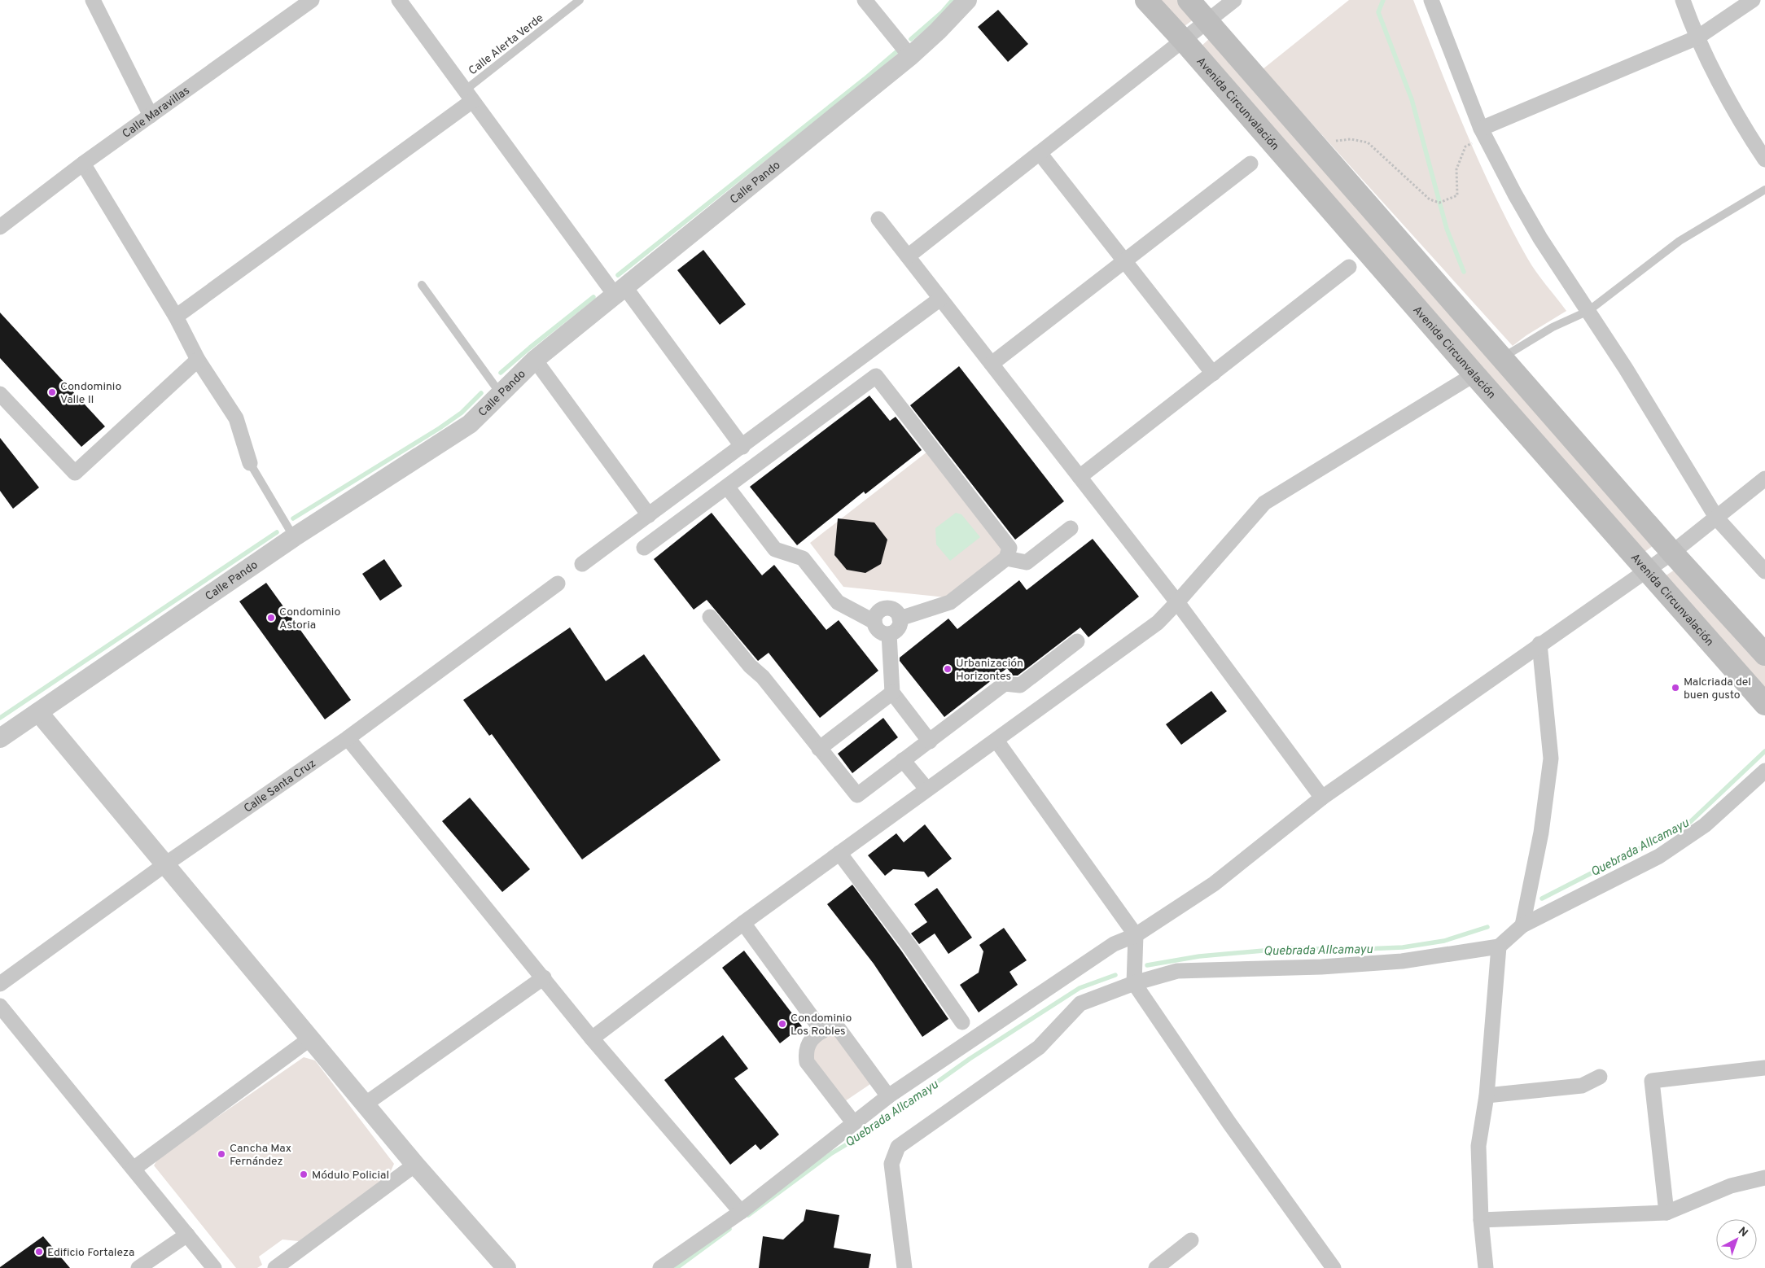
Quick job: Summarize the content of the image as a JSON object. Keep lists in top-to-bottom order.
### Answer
{
  "streets": {
    "main road": ["Avenida Circunvalación"],
    "street": ["Calle Maravillas", "Calle Pando", "Calle Santa Cruz"],
    "lane": ["Calle Alerta Verde"]
  },
  "water": ["Quebrada Allcamayu"],
  "places": [
    "Condominio Valle II",
    "Condominio Astoria",
    "Urbanización Horizontes",
    "Malcriada del buen gusto",
    "Condominio Los Robles",
    "Cancha Max Fernández",
    "Módulo Policial",
    "Edificio Fortaleza"
  ],
  "north": "top right"
}
